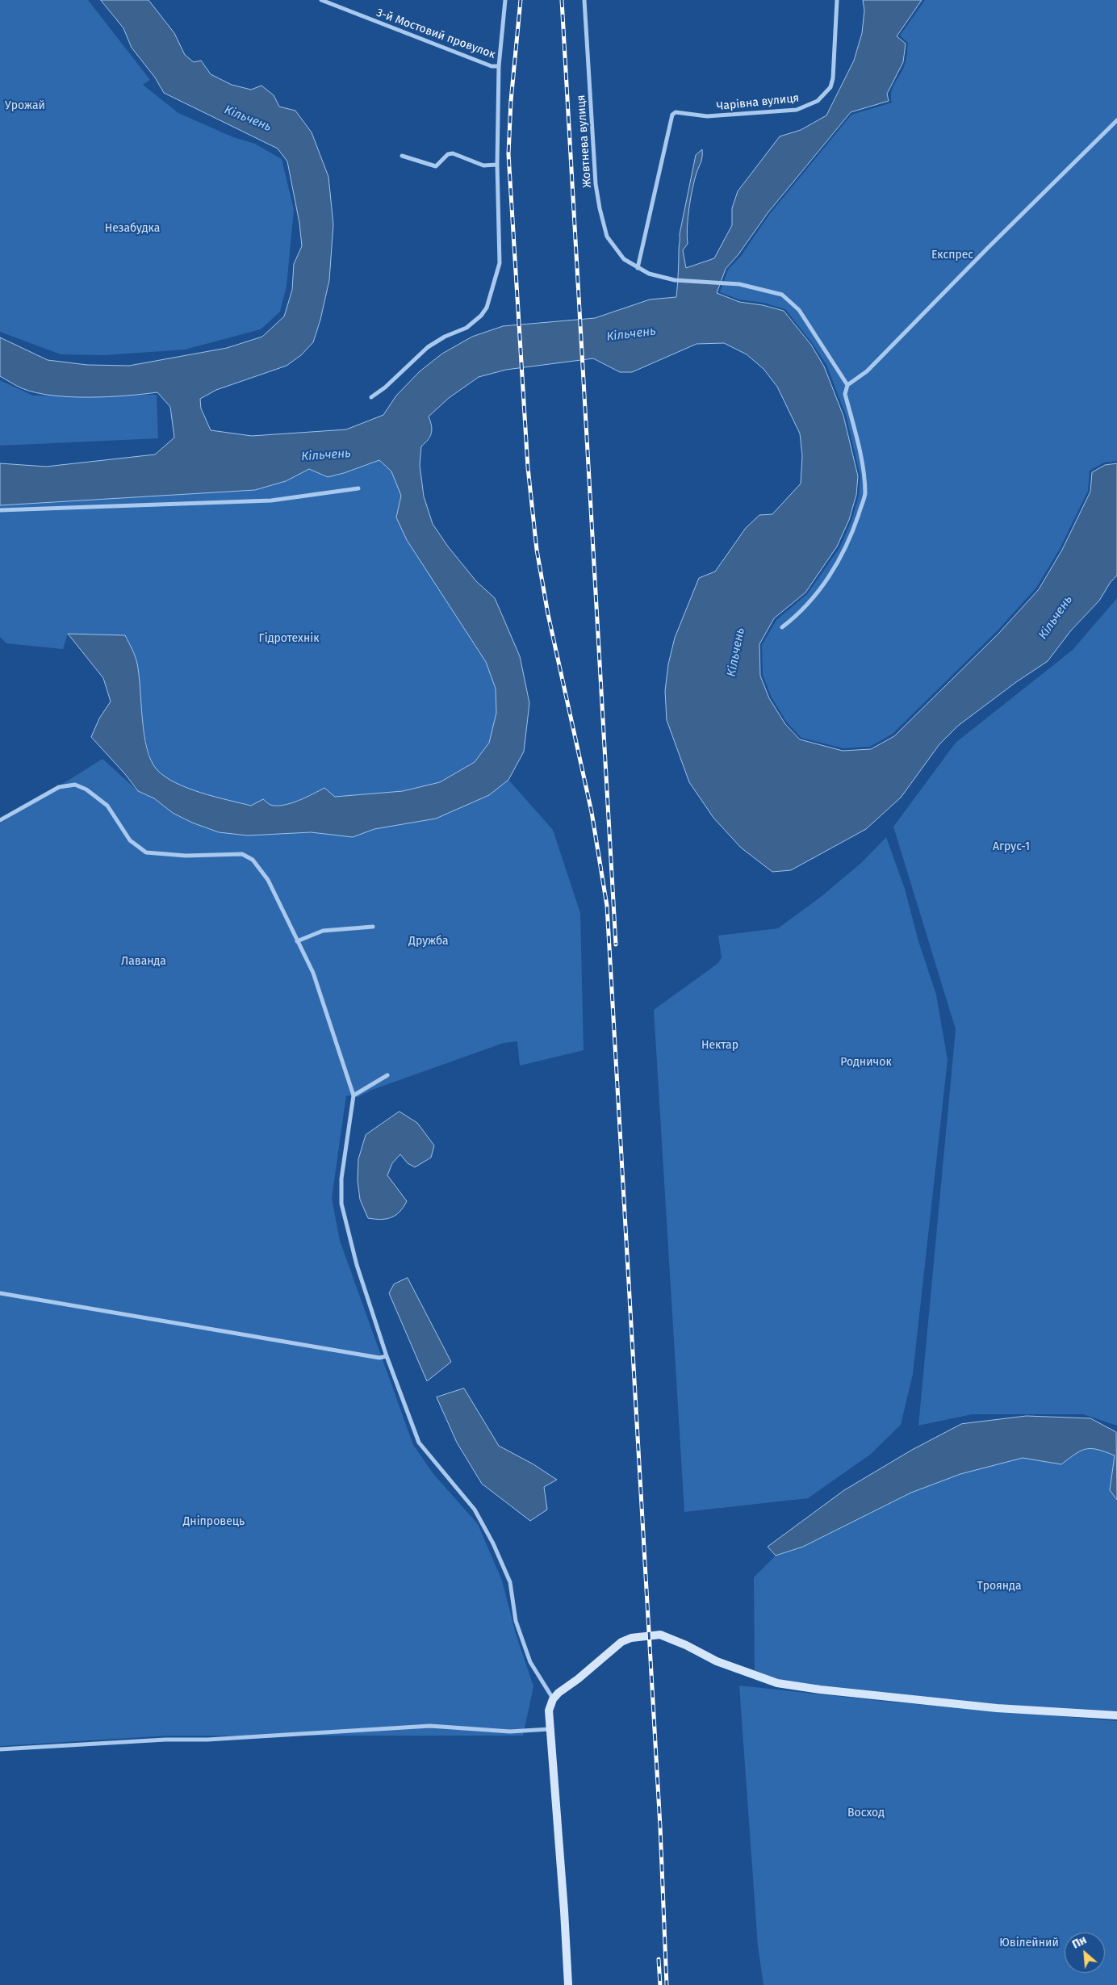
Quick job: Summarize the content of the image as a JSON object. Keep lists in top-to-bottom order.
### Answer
{
  "streets": {
    "street": ["3-й Мостовий провулок", "Чарівна вулиця", "Жовтнева вулиця"]
  },
  "crossings": [
    ["Чарівна вулиця", "Жовтнева вулиця"]
  ],
  "water": ["Кільчень"],
  "parks": [
    "Урожай",
    "Незабудка",
    "Експрес",
    "Гідротехнік",
    "Агрус-1",
    "Дружба",
    "Лаванда",
    "Нектар",
    "Родничок",
    "Дніпровець",
    "Троянда",
    "Восход",
    "Ювілейний"
  ],
  "north": "top left"
}
